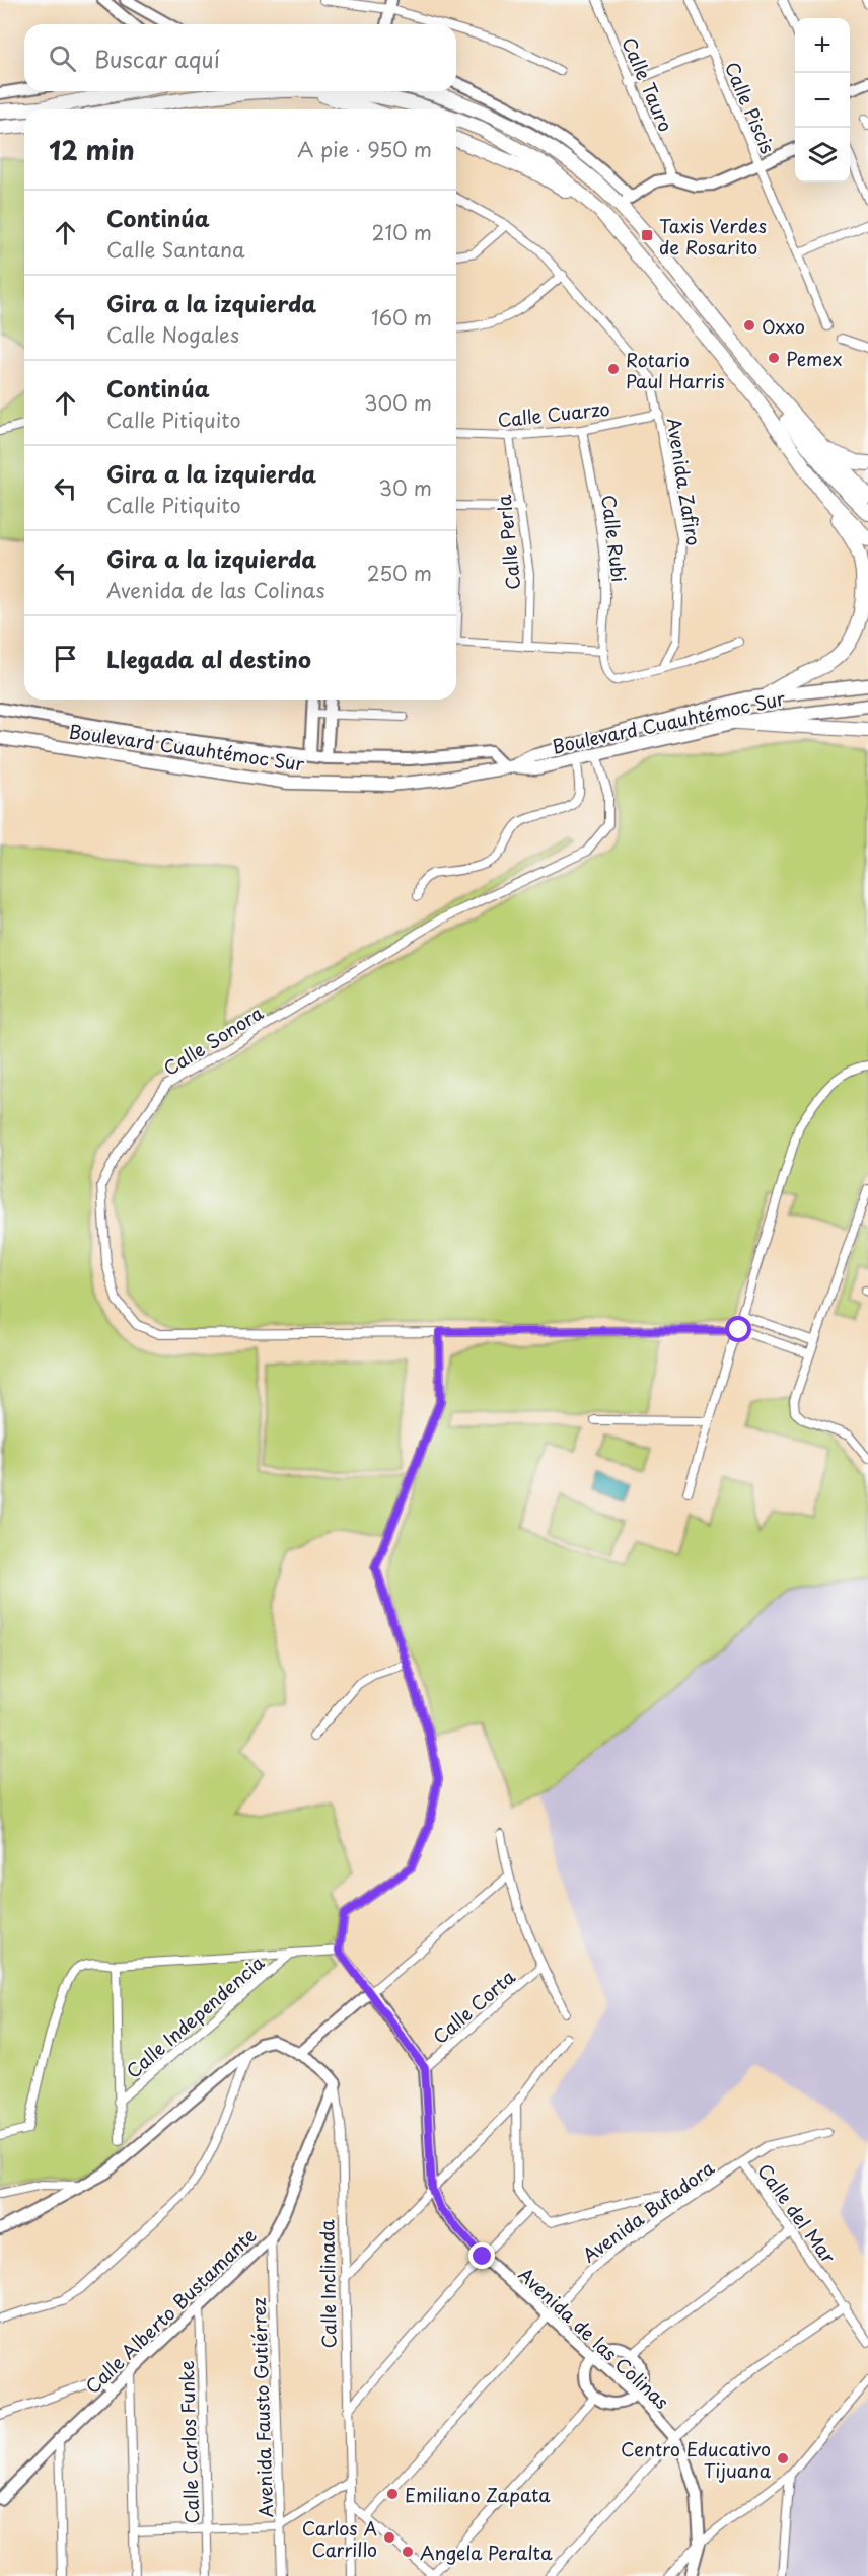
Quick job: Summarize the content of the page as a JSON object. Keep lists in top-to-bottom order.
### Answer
{
  "streets": {
    "main road": ["Boulevard Cuauhtémoc Sur"],
    "street": [
      "Calle Tauro",
      "Calle Piscis",
      "Calle Cuarzo",
      "Avenida Zafiro",
      "Calle Rubi",
      "Calle Perla",
      "Calle Sonora",
      "Calle Corta",
      "Calle Independencia",
      "Avenida Bufadora",
      "Calle del Mar",
      "Calle Inclinada",
      "Calle Alberto Bustamante",
      "Avenida de las Colinas",
      "Avenida Fausto Gutiérrez",
      "Calle Carlos Funke"
    ]
  },
  "crossings": [
    ["Calle Cuarzo", "Avenida Zafiro"],
    ["Calle Cuarzo", "Calle Rubi"],
    ["Calle Cuarzo", "Calle Perla"],
    ["Boulevard Cuauhtémoc Sur", "Calle Sonora"],
    ["Calle Corta", "Avenida de las Colinas"],
    ["Avenida Bufadora", "Calle del Mar"],
    ["Avenida Bufadora", "Avenida de las Colinas"],
    ["Calle Inclinada", "Calle Alberto Bustamante"],
    ["Calle Alberto Bustamante", "Avenida Fausto Gutiérrez"],
    ["Calle Alberto Bustamante", "Calle Carlos Funke"]
  ],
  "places": {
    "transit": ["Taxis Verdes de Rosarito"],
    "other": [
      "Oxxo",
      "Pemex",
      "Rotario Paul Harris",
      "Centro Educativo Tijuana",
      "Emiliano Zapata",
      "Carlos A Carrillo",
      "Angela Peralta"
    ]
  },
  "page": {
    "map_buttons": ["+", "−"],
    "search": "Buscar aquí",
    "heading": ["12 min", "A pie · 950 m"],
    "list": [
      ["Continúa", "Calle Santana", "210 m"],
      ["Gira a la izquierda", "Calle Nogales", "160 m"],
      ["Continúa", "Calle Pitiquito", "300 m"],
      ["Gira a la izquierda", "Calle Pitiquito", "30 m"],
      ["Gira a la izquierda", "Avenida de las Colinas", "250 m"],
      "Llegada al destino"
    ]
  }
}
